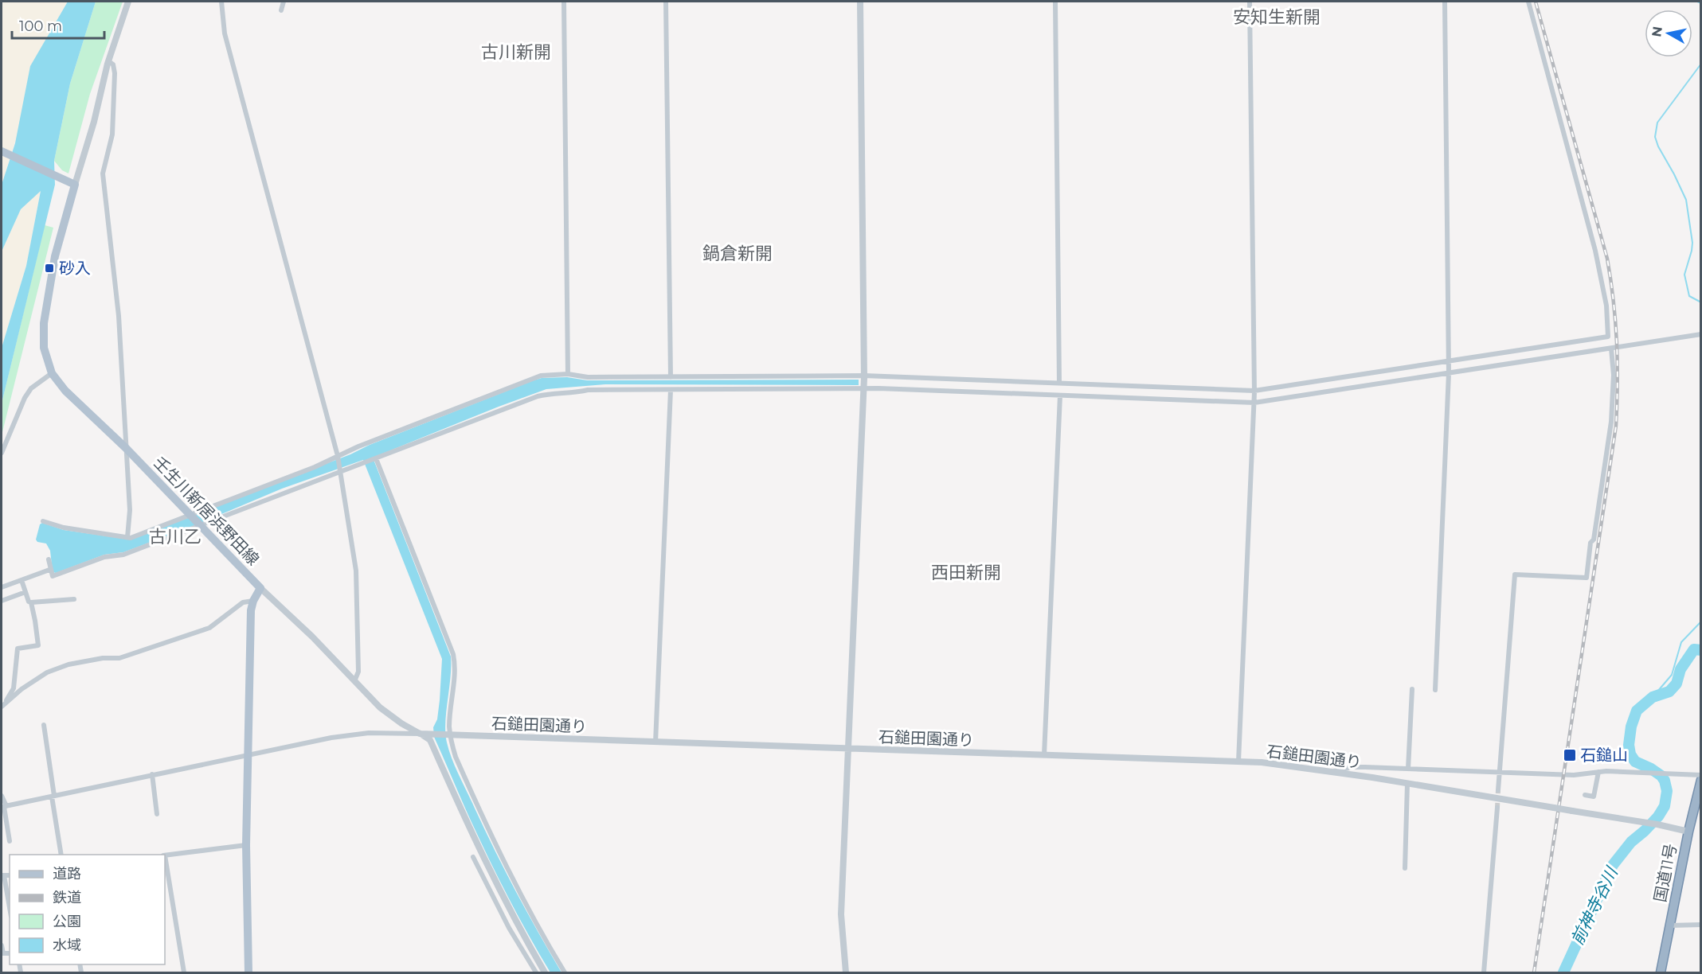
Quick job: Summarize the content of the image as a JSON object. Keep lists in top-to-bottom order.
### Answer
{
  "streets": {
    "highway": ["国道11号"],
    "main road": ["壬生川新居浜野田線"],
    "street": ["石鎚田園通り"]
  },
  "crossings": [
    ["壬生川新居浜野田線", "石鎚田園通り"],
    ["石鎚田園通り", "国道11号"]
  ],
  "districts": [
    "安知生新開",
    "古川新開",
    "鍋倉新開",
    "古川乙",
    "西田新開"
  ],
  "water": ["前神寺谷川"],
  "places": {
    "transit": ["砂入", "石鎚山"]
  },
  "legend": [
    "道路",
    "鉄道",
    "公園",
    "水域"
  ],
  "scale_bar": "100 m",
  "north": "left"
}
